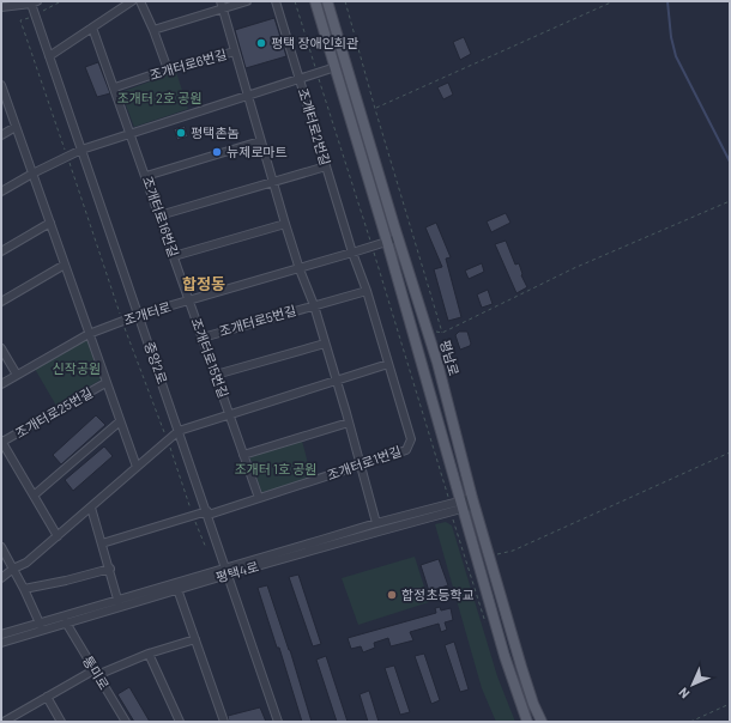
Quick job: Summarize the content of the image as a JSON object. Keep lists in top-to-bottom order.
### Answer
{
  "streets": {
    "main road": ["평남로"],
    "street": [
      "조개터로6번길",
      "조개터로2번길",
      "조개터로16번길",
      "조개터로",
      "조개터로5번길",
      "조개터로15번길",
      "중앙2로",
      "조개터로25번길",
      "조개터로1번길",
      "평택4로",
      "통미로"
    ]
  },
  "crossings": [
    ["조개터로6번길", "조개터로16번길"],
    ["조개터로6번길", "조개터로"],
    ["조개터로6번길", "조개터로5번길"],
    ["조개터로2번길", "조개터로"],
    ["조개터로2번길", "조개터로1번길"],
    ["조개터로16번길", "조개터로"],
    ["조개터로16번길", "조개터로15번길"],
    ["조개터로", "조개터로5번길"],
    ["조개터로", "조개터로15번길"],
    ["조개터로", "평남로"],
    ["조개터로", "중앙2로"],
    ["조개터로", "조개터로25번길"],
    ["조개터로", "조개터로1번길"],
    ["조개터로5번길", "조개터로15번길"],
    ["조개터로5번길", "조개터로1번길"],
    ["조개터로5번길", "평택4로"],
    ["조개터로15번길", "중앙2로"],
    ["조개터로15번길", "조개터로1번길"],
    ["평남로", "평택4로"],
    ["중앙2로", "조개터로1번길"],
    ["중앙2로", "평택4로"],
    ["평택4로", "통미로"]
  ],
  "districts": ["합정동"],
  "parks": ["조개터 2호 공원", "신작공원", "조개터 1호 공원"],
  "places": [
    "평택 장애인회관",
    "평택촌놈",
    "뉴제로마트",
    "합정초등학교"
  ],
  "north": "bottom left"
}
